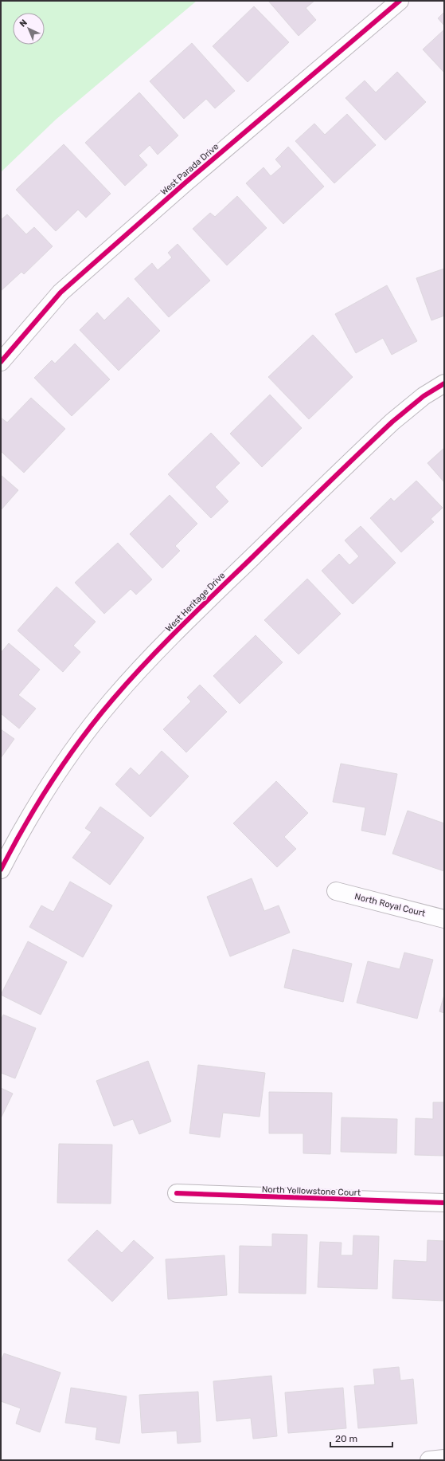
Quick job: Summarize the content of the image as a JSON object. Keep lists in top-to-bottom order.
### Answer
{
  "streets": {
    "street": [
      "West Parada Drive",
      "West Heritage Drive",
      "North Royal Court",
      "North Yellowstone Court"
    ]
  },
  "scale_bar": "20 m",
  "north": "top left"
}
